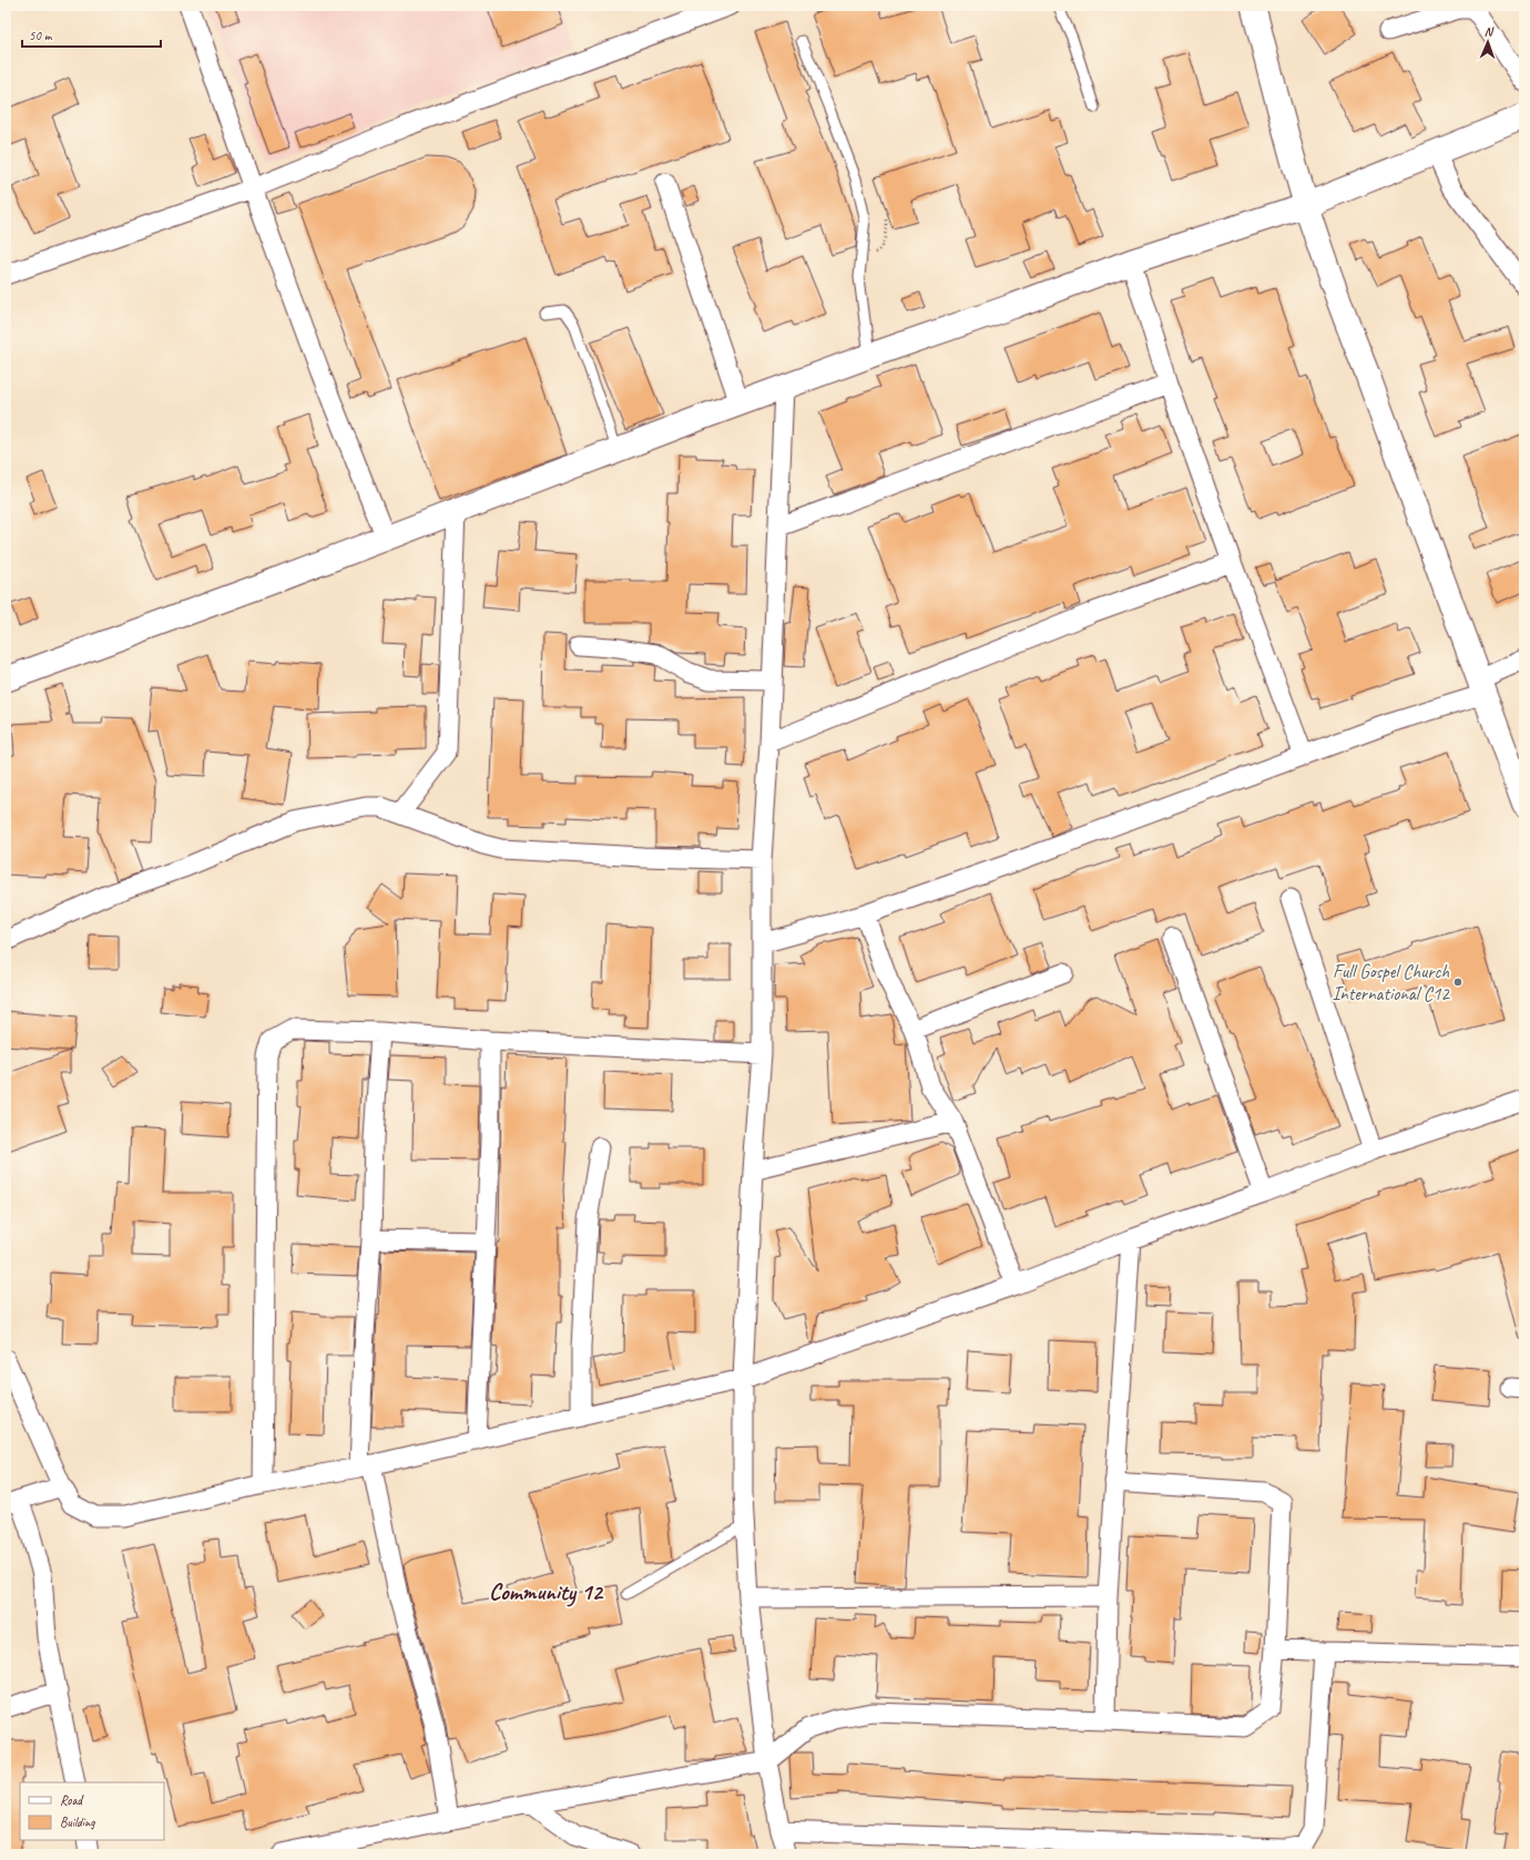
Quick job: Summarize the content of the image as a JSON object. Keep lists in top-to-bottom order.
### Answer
{
  "districts": ["Community 12"],
  "places": ["Full Gospel Church International C12"],
  "legend": ["Road", "Building"],
  "scale_bar": "50 m",
  "north": "top"
}
